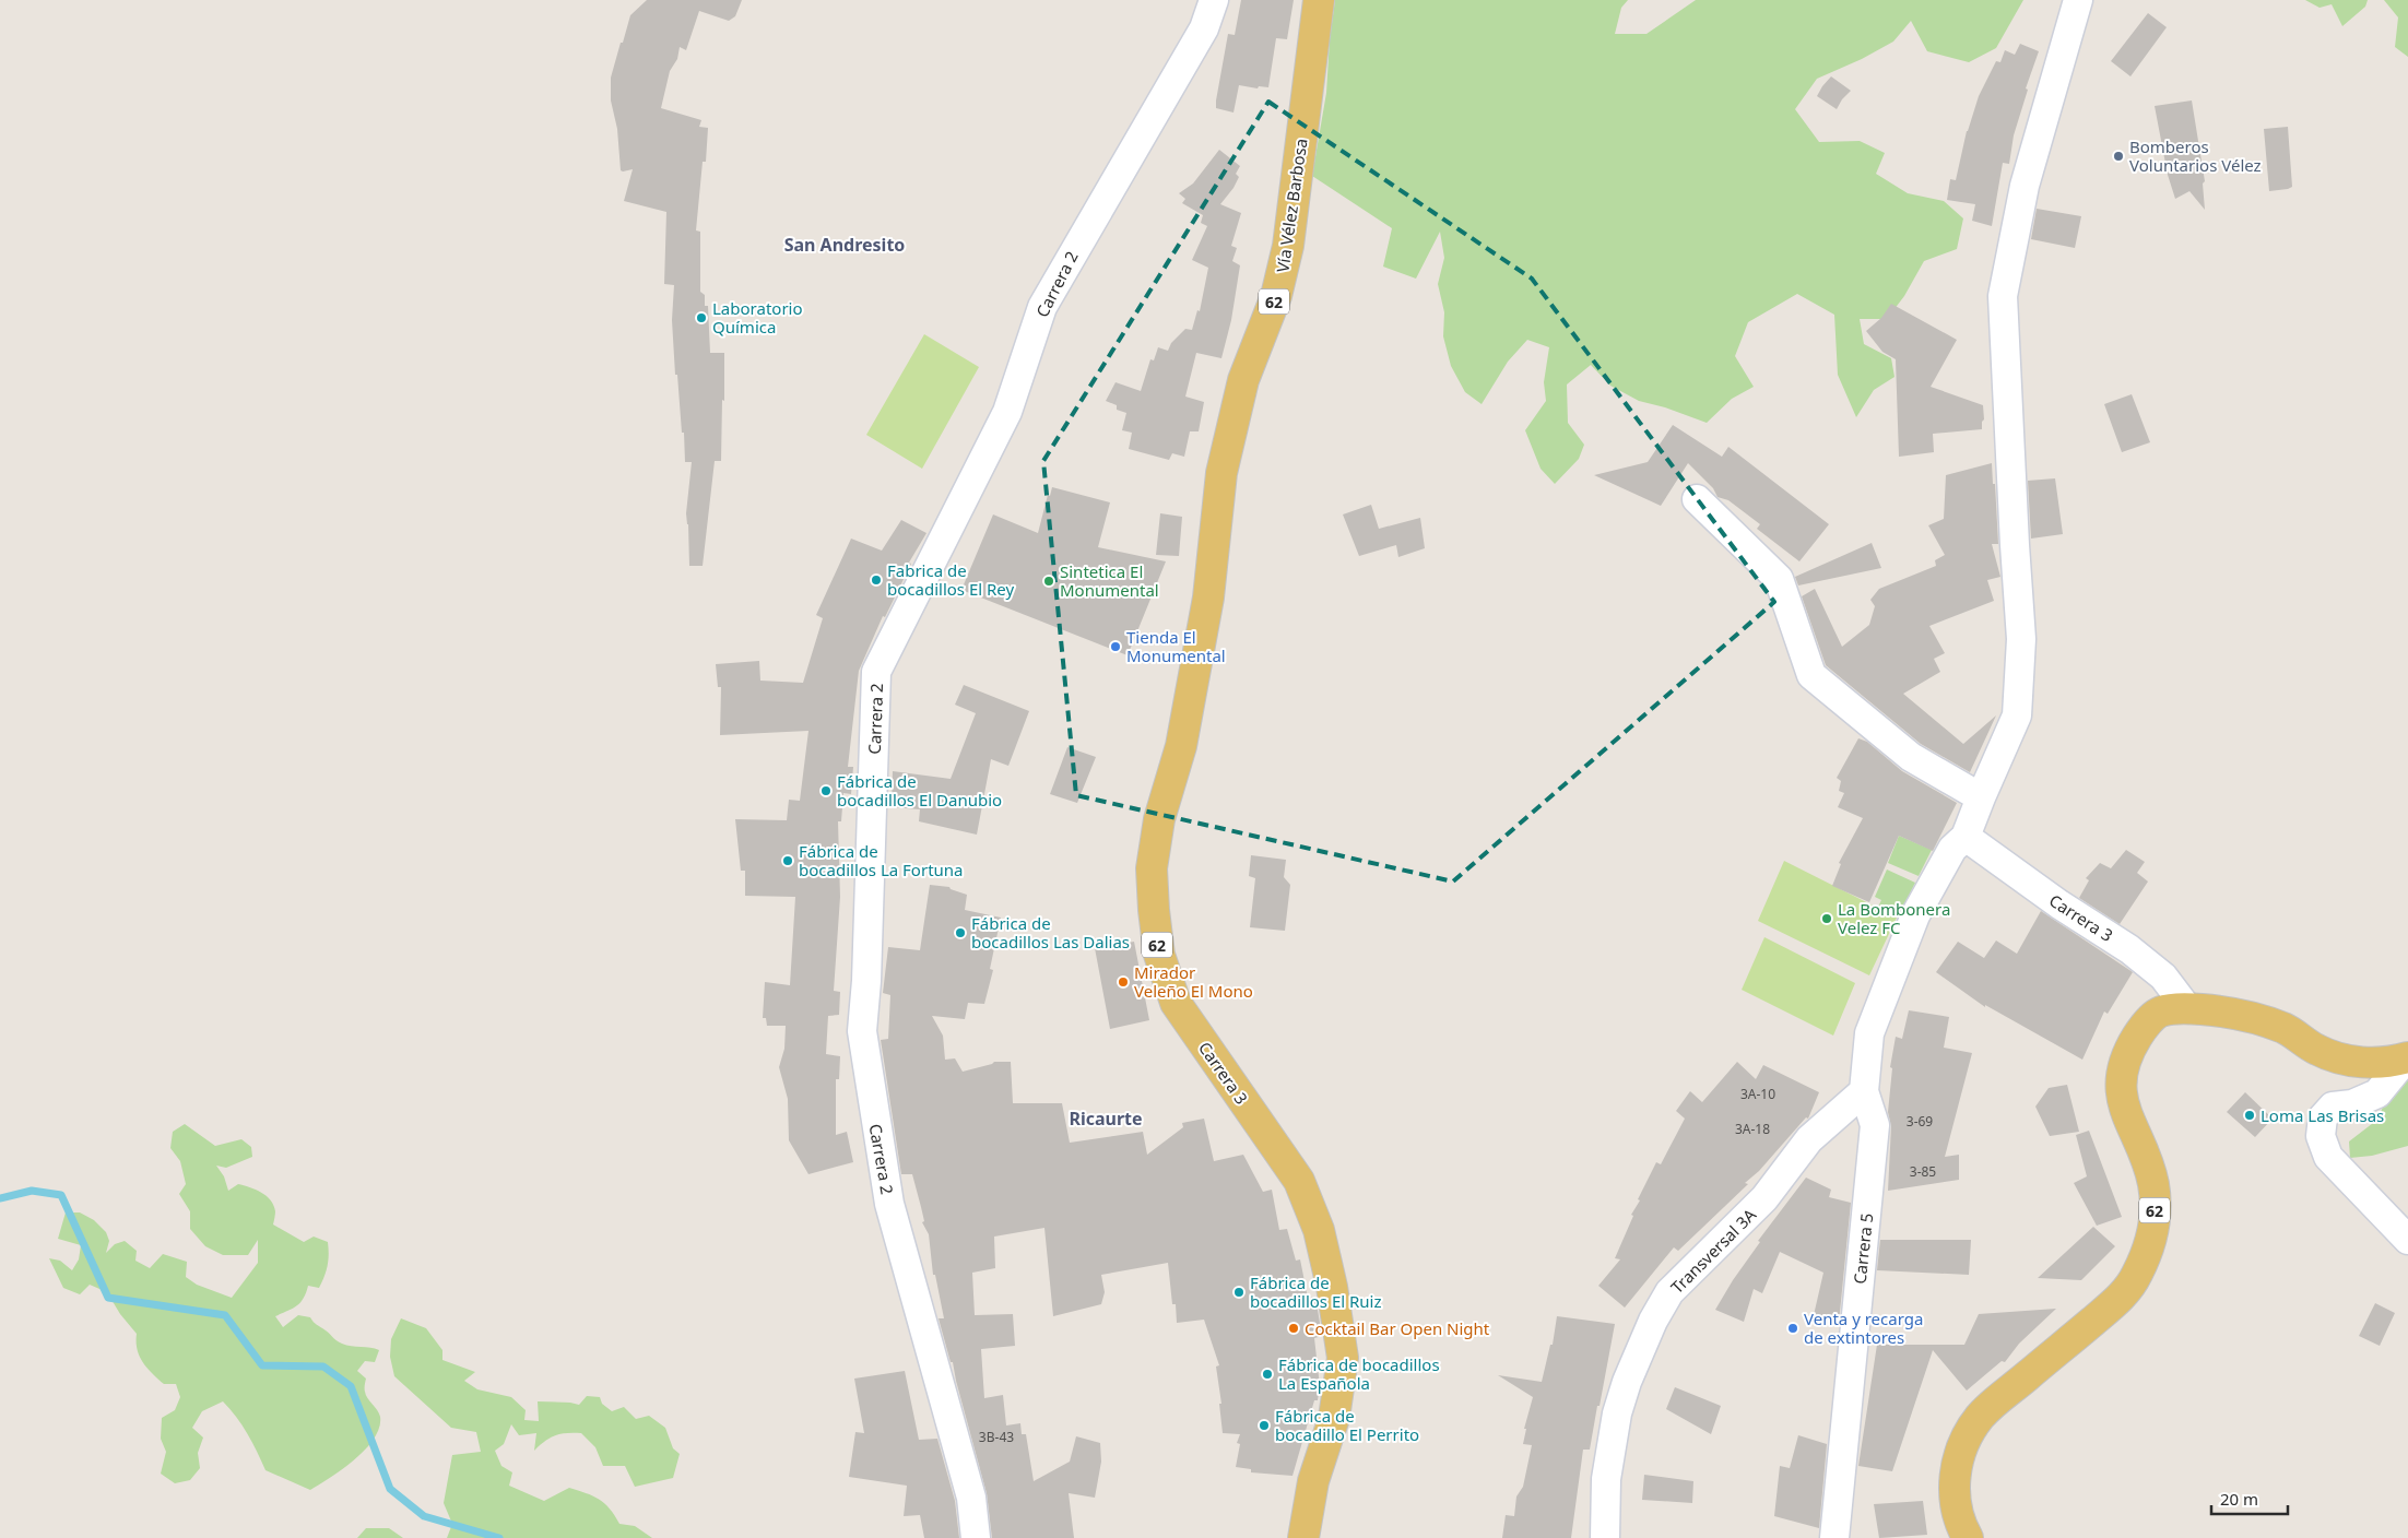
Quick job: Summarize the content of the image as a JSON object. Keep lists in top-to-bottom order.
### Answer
{
  "streets": {
    "main road": ["Vía Vélez Barbosa", "62", "Carrera 3"],
    "street": ["Carrera 2", "Carrera 5", "Transversal 3A"]
  },
  "crossings": [
    ["Vía Vélez Barbosa", "Carrera 3"],
    ["62", "Carrera 3"],
    ["Carrera 5", "Transversal 3A"]
  ],
  "districts": ["San Andresito", "Ricaurte"],
  "places": [
    "Bomberos Voluntarios Vélez",
    "Laboratorio Química",
    "Fabrica de bocadillos El Rey",
    "Sintetica El Monumental",
    "Tienda El Monumental",
    "Fábrica de bocadillos El Danubio",
    "Fábrica de bocadillos La Fortuna",
    "La Bombonera Velez FC",
    "Fábrica de bocadillos Las Dalias",
    "Mirador Veleño El Mono",
    "Loma Las Brisas",
    "Fábrica de bocadillos El Ruiz",
    "Cocktail Bar Open Night",
    "Venta y recarga de extintores",
    "Fábrica de bocadillos La Española",
    "Fábrica de bocadillo El Perrito"
  ],
  "house_numbers": [
    "3A-10",
    "3-69",
    "3A-18",
    "3-85",
    "3B-43"
  ],
  "scale_bar": "20 m"
}
